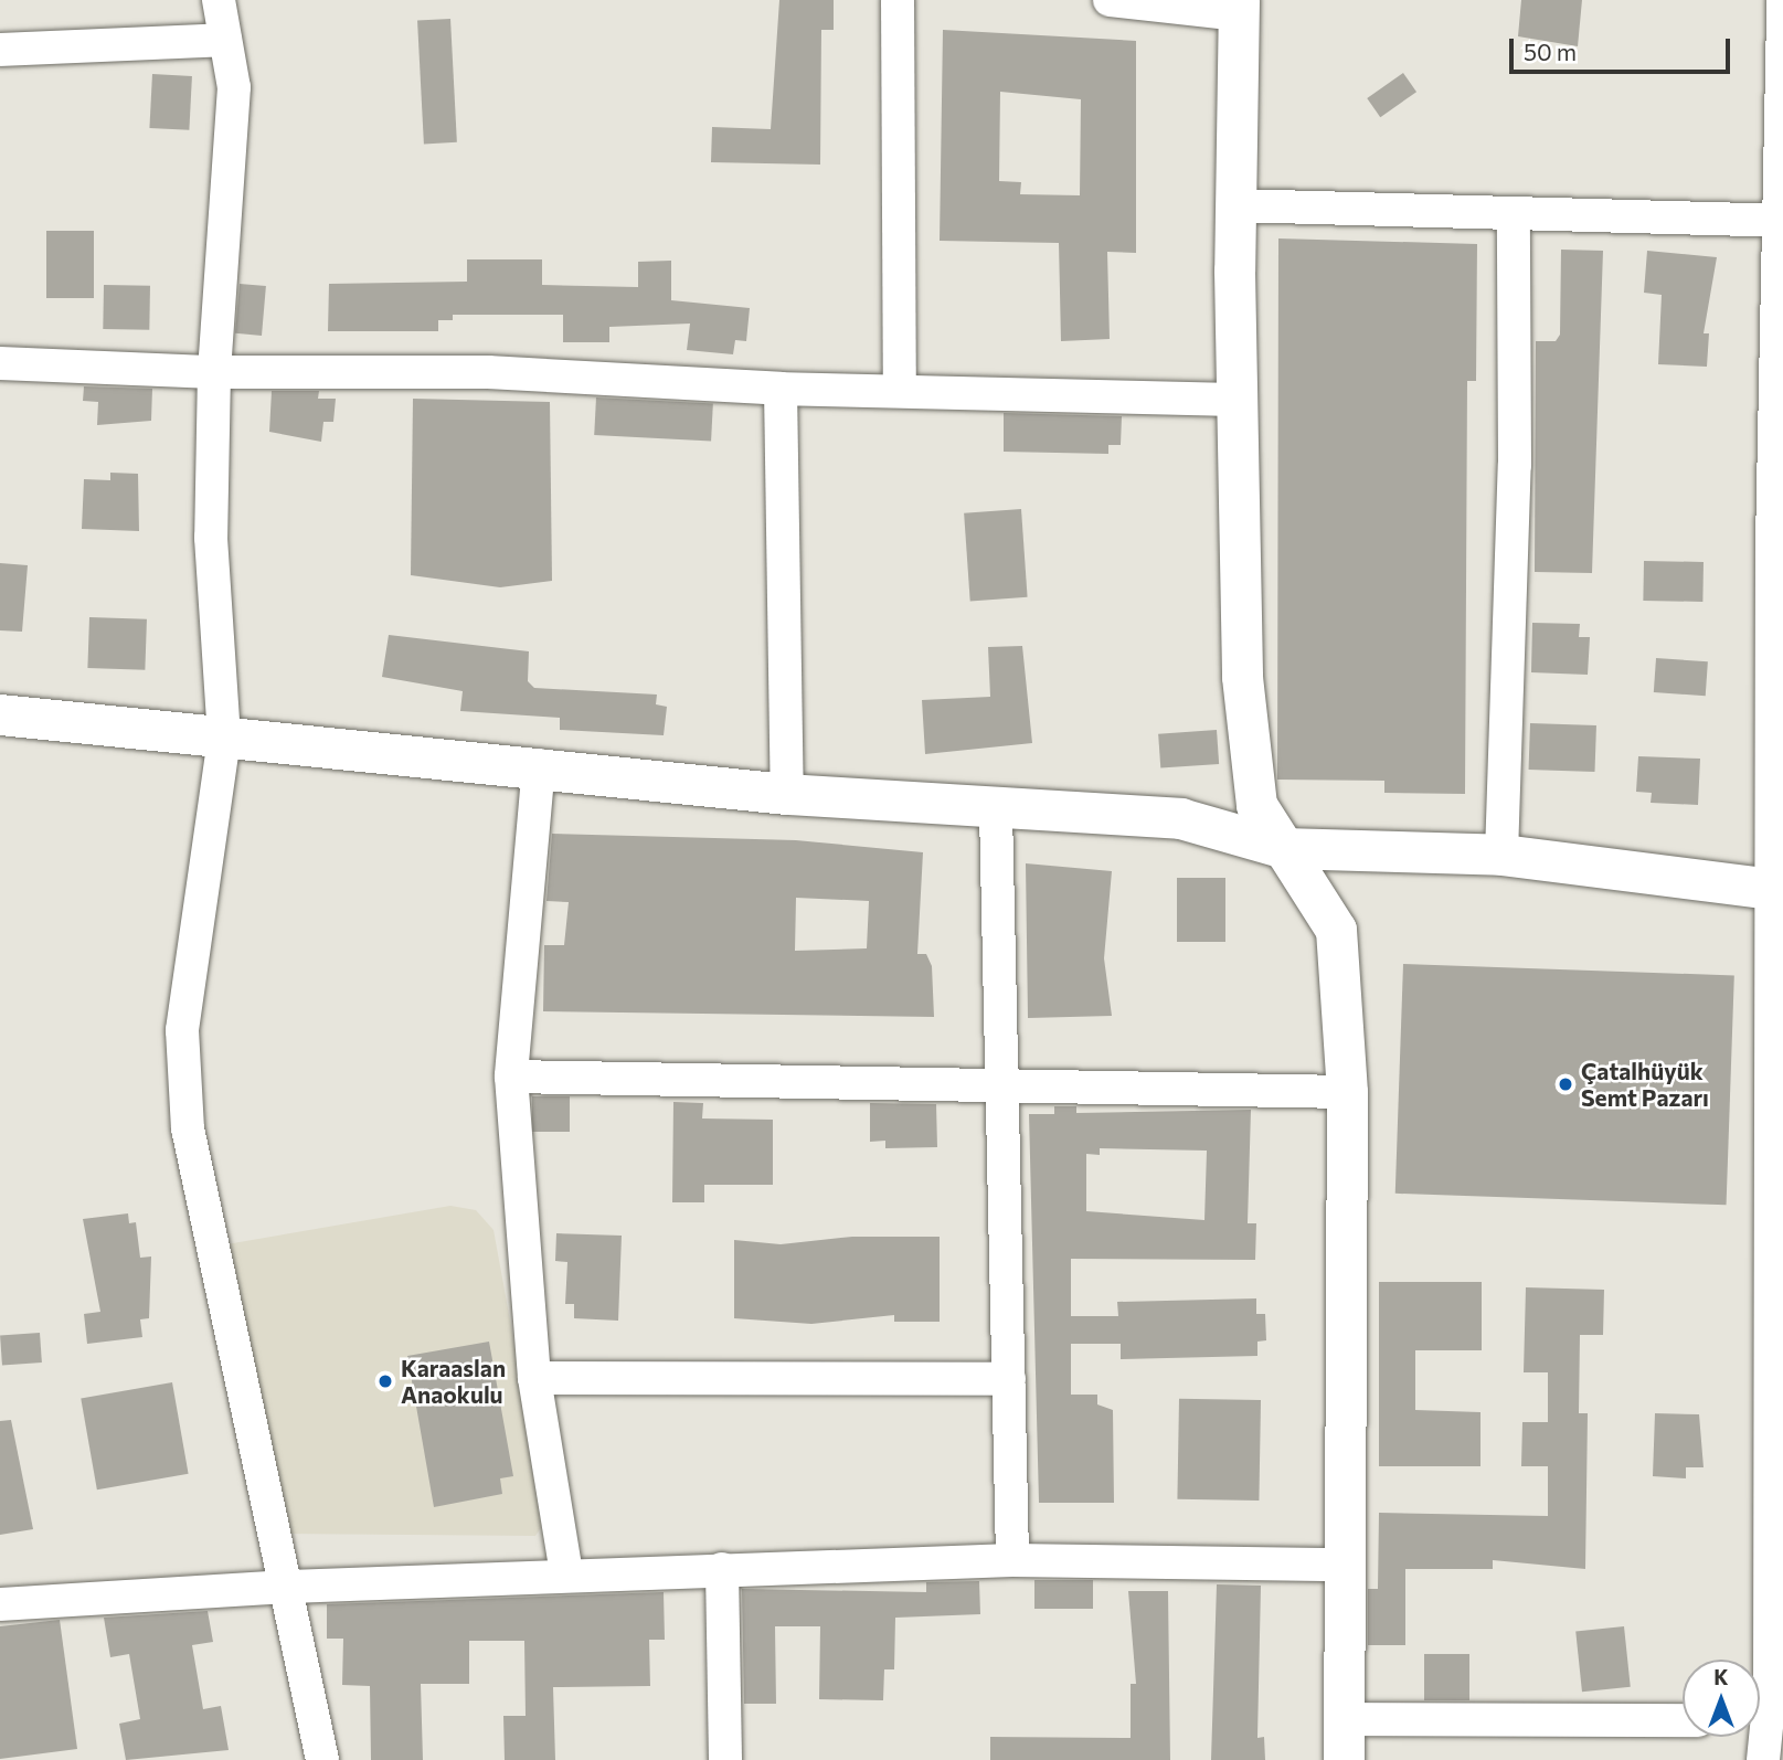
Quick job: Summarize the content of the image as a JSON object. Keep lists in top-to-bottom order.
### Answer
{
  "places": ["Çatalhüyük Semt Pazarı", "Karaaslan Anaokulu"],
  "scale_bar": "50 m",
  "north": "top"
}
